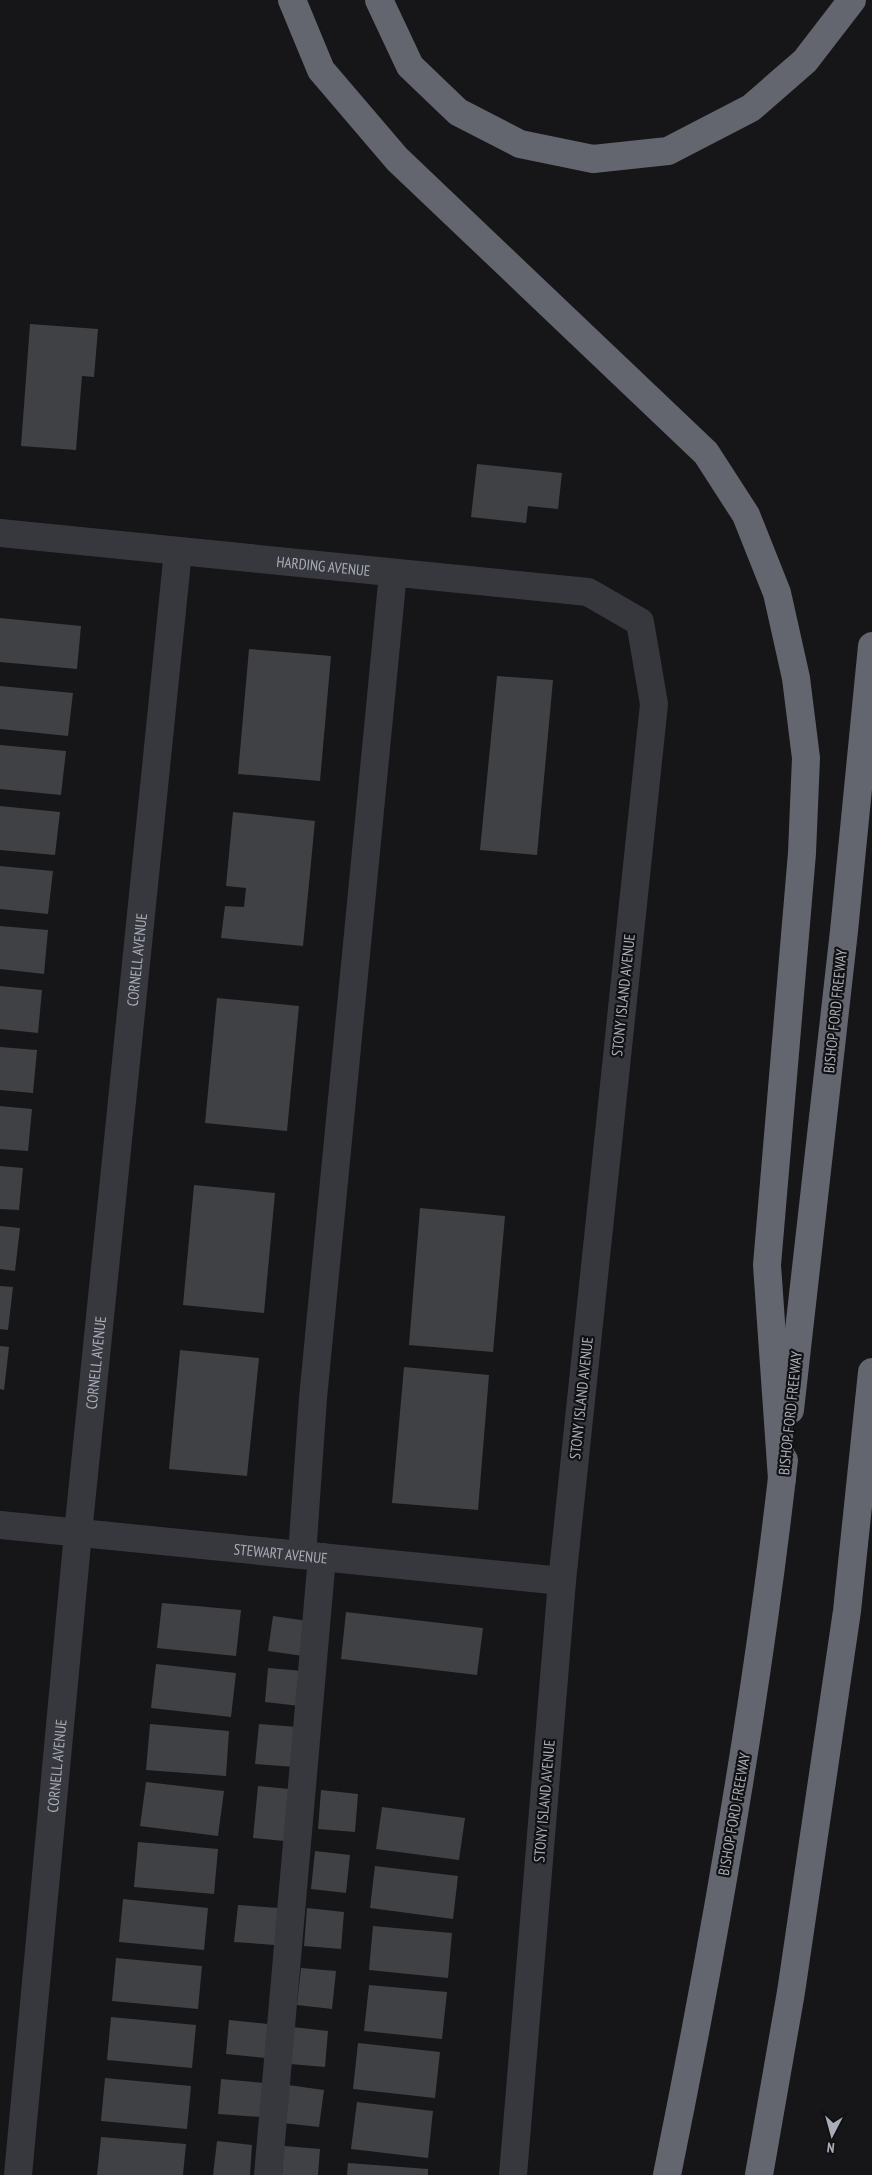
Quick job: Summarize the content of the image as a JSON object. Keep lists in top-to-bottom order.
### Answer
{
  "streets": {
    "highway": ["BISHOP FORD FREEWAY"],
    "street": [
      "HARDING AVENUE",
      "CORNELL AVENUE",
      "STONY ISLAND AVENUE",
      "STEWART AVENUE"
    ]
  },
  "crossings": [
    ["HARDING AVENUE", "CORNELL AVENUE"],
    ["HARDING AVENUE", "STONY ISLAND AVENUE"],
    ["CORNELL AVENUE", "STEWART AVENUE"],
    ["STONY ISLAND AVENUE", "STEWART AVENUE"]
  ],
  "north": "bottom"
}
